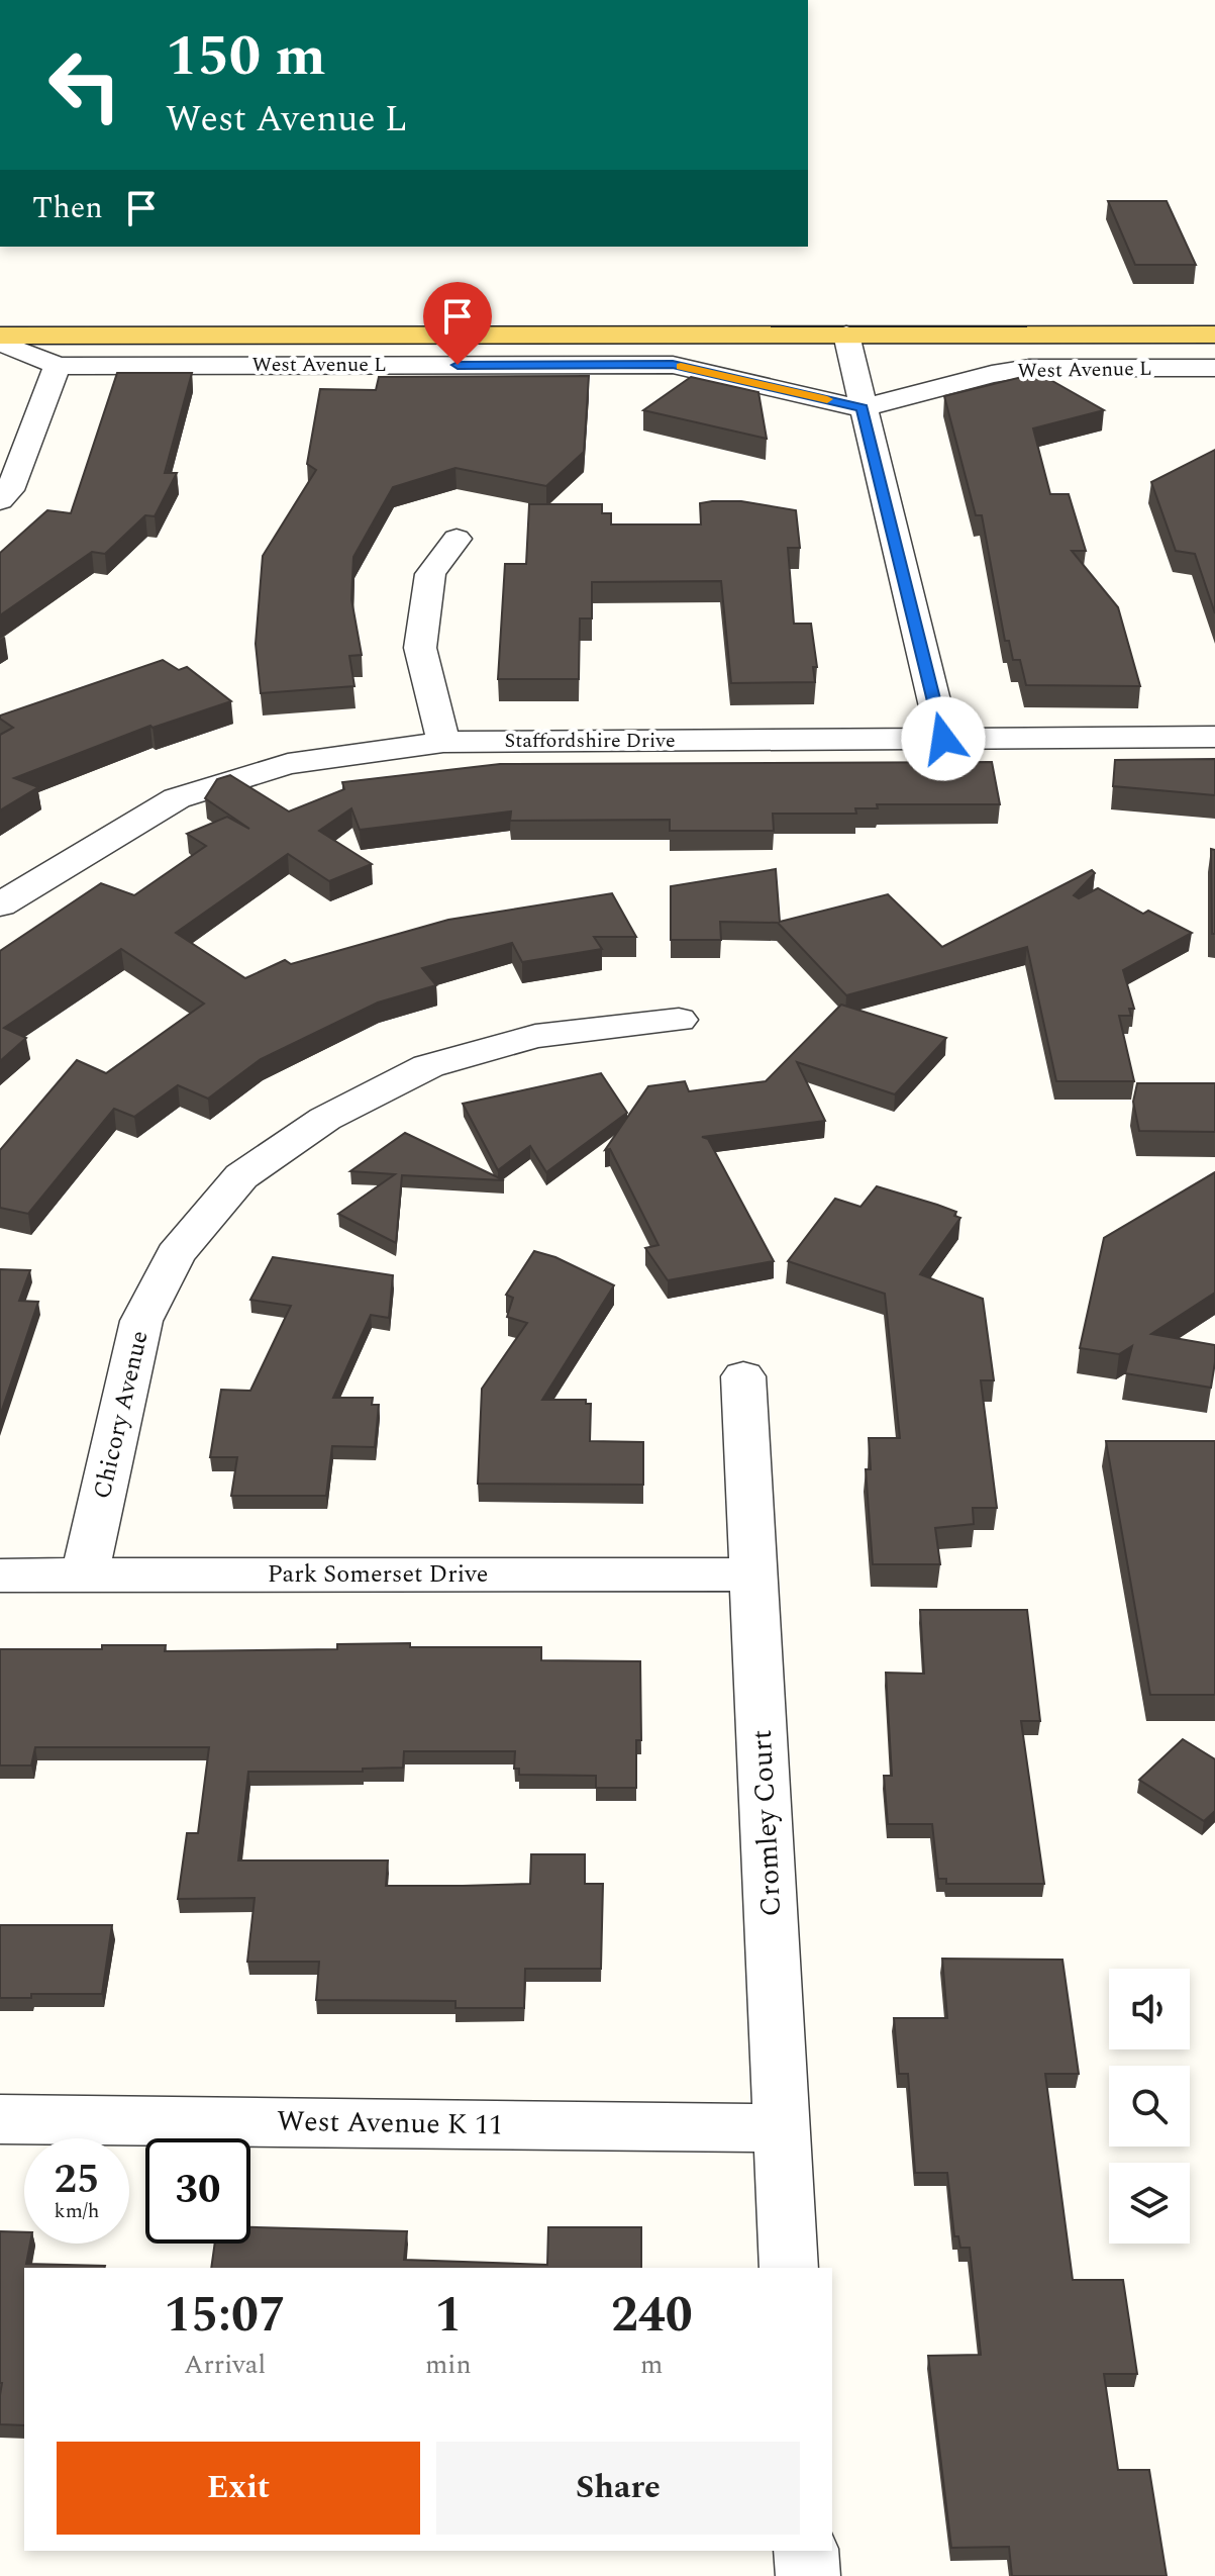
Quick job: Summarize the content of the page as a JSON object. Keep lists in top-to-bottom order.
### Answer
{
  "streets": {
    "main road": ["West Avenue L"],
    "street": [
      "Staffordshire Drive",
      "Chicory Avenue",
      "Park Somerset Drive",
      "Cromley Court",
      "West Avenue K 11"
    ]
  },
  "crossings": [
    ["Chicory Avenue", "Park Somerset Drive"],
    ["Park Somerset Drive", "Cromley Court"],
    ["Cromley Court", "West Avenue K 11"]
  ],
  "page": {
    "turn": ["150 m", "West Avenue L"],
    "then": "Then",
    "speed": "25 km/h",
    "limit": "30",
    "eta": [
      "15:07",
      "Arrival",
      "1",
      "min",
      "240",
      "m"
    ],
    "buttons": ["Exit", "Share"]
  }
}
